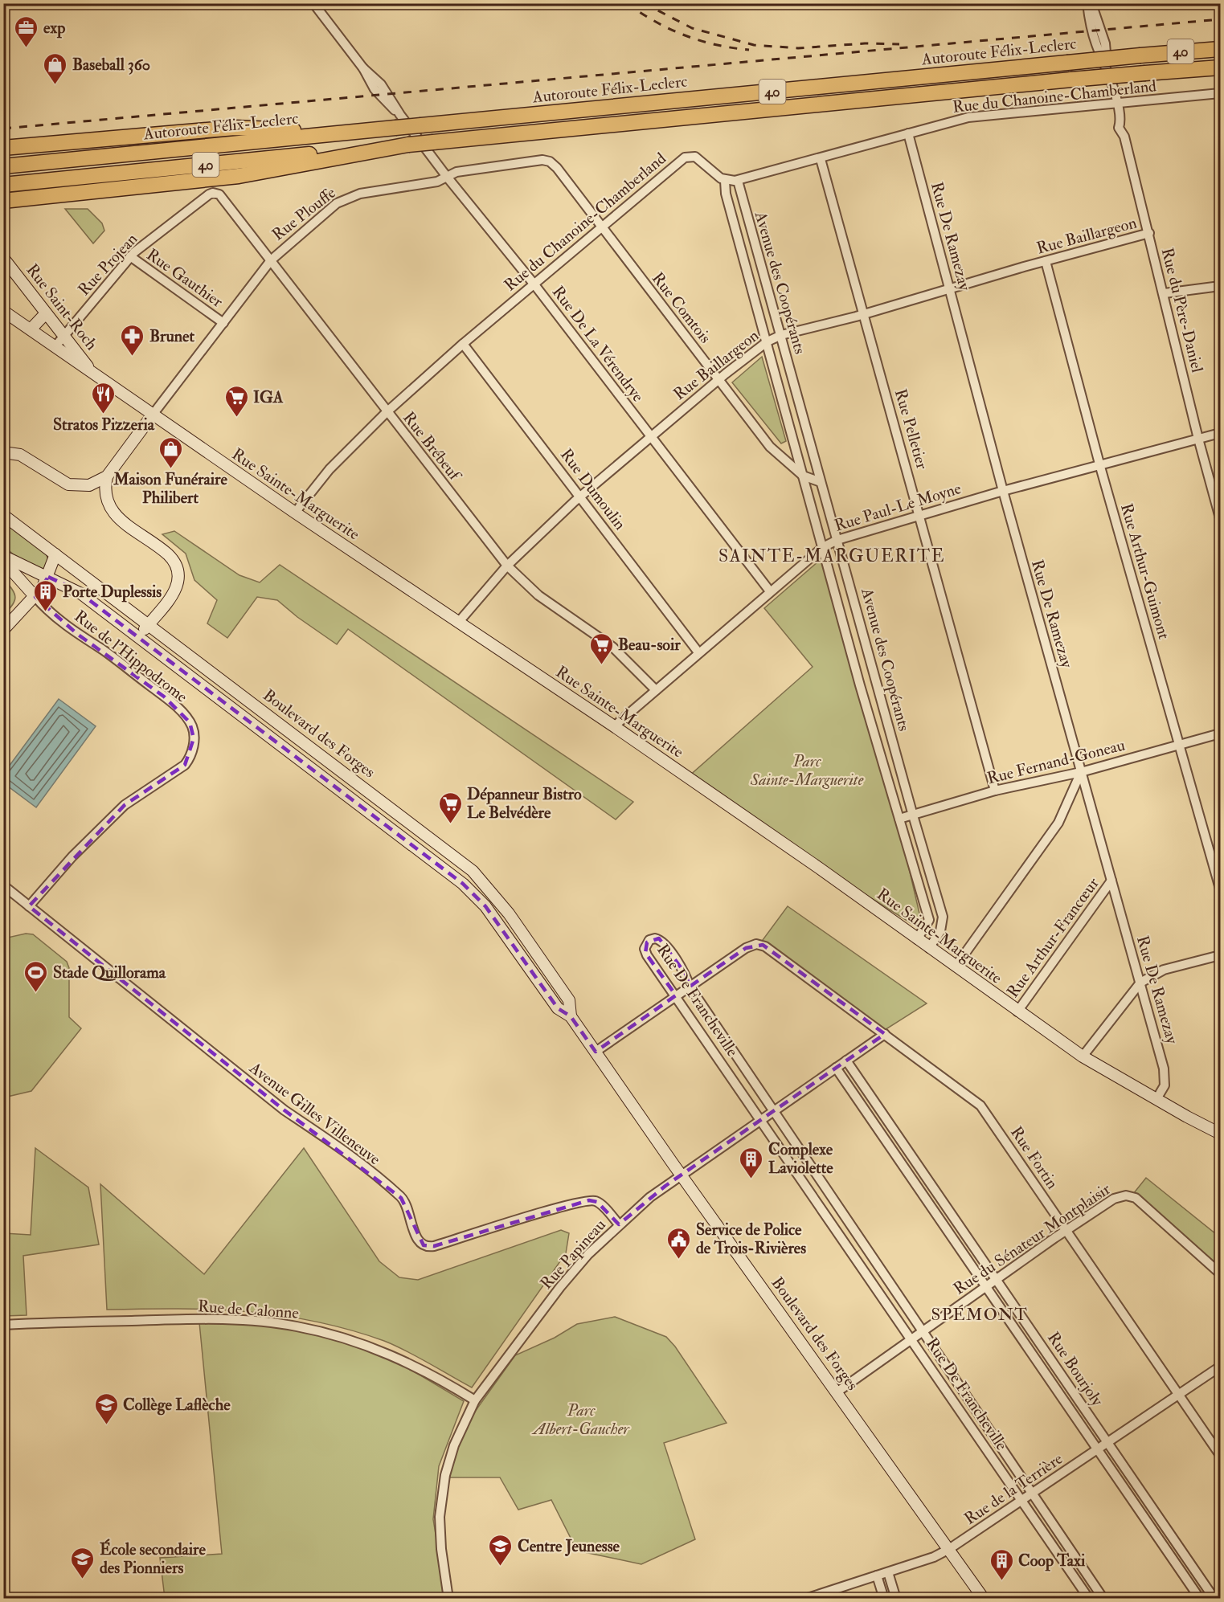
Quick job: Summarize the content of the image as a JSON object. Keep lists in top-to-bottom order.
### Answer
{
  "streets": {
    "highway": ["Autoroute Félix-Leclerc", "40"],
    "main road": ["Rue Saint-Roch", "Rue Sainte-Marguerite", "Boulevard des Forges"],
    "street": [
      "Rue du Chanoine-Chamberland",
      "Rue Plouffe",
      "Rue Baillargeon",
      "Rue De Ramezay",
      "Rue Projean",
      "Rue Gauthier",
      "Avenue des Coopérants",
      "Rue Comtois",
      "Rue du Père-Daniel",
      "Rue De La Vérendrye",
      "Rue Pelletier",
      "Rue Brébeuf",
      "Rue Dumoulin",
      "Rue Paul-Le Moyne",
      "Rue Arthur-Guimont",
      "Rue de l'Hippodrome",
      "Rue Fernand-Goneau",
      "Rue Arthur-Francœur",
      "Rue De Francheville",
      "Avenue Gilles Villeneuve",
      "Rue Fortin",
      "Rue du Sénateur Montplaisir",
      "Rue Papineau",
      "Rue de Calonne",
      "Rue Bourjoly",
      "Rue de la Terrière"
    ]
  },
  "crossings": [
    ["Autoroute Félix-Leclerc", "Rue De La Vérendrye"],
    ["Rue du Chanoine-Chamberland", "Rue De Ramezay"],
    ["Rue du Chanoine-Chamberland", "Avenue des Coopérants"],
    ["Rue du Chanoine-Chamberland", "Rue Comtois"],
    ["Rue du Chanoine-Chamberland", "Rue du Père-Daniel"],
    ["Rue du Chanoine-Chamberland", "Rue De La Vérendrye"],
    ["Rue du Chanoine-Chamberland", "Rue Pelletier"],
    ["Rue du Chanoine-Chamberland", "Rue Brébeuf"],
    ["Rue du Chanoine-Chamberland", "Rue Dumoulin"],
    ["Rue du Chanoine-Chamberland", "Rue Sainte-Marguerite"],
    ["Rue Plouffe", "Rue Gauthier"],
    ["Rue Plouffe", "Rue Comtois"],
    ["Rue Plouffe", "Rue De La Vérendrye"],
    ["Rue Plouffe", "Rue Brébeuf"],
    ["Rue Plouffe", "Rue Sainte-Marguerite"],
    ["Rue Baillargeon", "Rue De Ramezay"],
    ["Rue Baillargeon", "Avenue des Coopérants"],
    ["Rue Baillargeon", "Rue Comtois"],
    ["Rue Baillargeon", "Rue du Père-Daniel"],
    ["Rue Baillargeon", "Rue De La Vérendrye"],
    ["Rue Baillargeon", "Rue Pelletier"],
    ["Rue Baillargeon", "Rue Brébeuf"],
    ["Rue Baillargeon", "Rue Dumoulin"],
    ["Rue Baillargeon", "Rue Sainte-Marguerite"],
    ["Rue Baillargeon", "Rue Arthur-Guimont"],
    ["Rue De Ramezay", "Rue Sainte-Marguerite"],
    ["Rue De Ramezay", "Rue Paul-Le Moyne"],
    ["Rue De Ramezay", "Rue Fernand-Goneau"],
    ["Rue De Ramezay", "Rue Arthur-Francœur"],
    ["Rue Projean", "Rue Gauthier"],
    ["Rue Projean", "Rue Saint-Roch"],
    ["Rue Projean", "Rue Brébeuf"],
    ["Rue Projean", "Rue Sainte-Marguerite"],
    ["Avenue des Coopérants", "Rue Comtois"],
    ["Avenue des Coopérants", "Rue Sainte-Marguerite"],
    ["Avenue des Coopérants", "Rue Paul-Le Moyne"],
    ["Avenue des Coopérants", "Rue Fernand-Goneau"],
    ["Rue Saint-Roch", "Rue Sainte-Marguerite"],
    ["Rue du Père-Daniel", "Rue Paul-Le Moyne"],
    ["Rue De La Vérendrye", "Rue Paul-Le Moyne"],
    ["Rue Pelletier", "Rue Paul-Le Moyne"],
    ["Rue Pelletier", "Rue Fernand-Goneau"],
    ["Rue Brébeuf", "Rue Paul-Le Moyne"],
    ["Rue Dumoulin", "Rue Paul-Le Moyne"],
    ["Rue Sainte-Marguerite", "Rue Paul-Le Moyne"],
    ["Rue Sainte-Marguerite", "Rue Arthur-Francœur"],
    ["Rue Paul-Le Moyne", "Rue Arthur-Guimont"],
    ["Rue Arthur-Guimont", "Rue Fernand-Goneau"],
    ["Rue de l'Hippodrome", "Avenue Gilles Villeneuve"],
    ["Boulevard des Forges", "Rue du Sénateur Montplaisir"],
    ["Boulevard des Forges", "Rue Papineau"],
    ["Boulevard des Forges", "Rue de la Terrière"],
    ["Rue De Francheville", "Rue Fortin"],
    ["Rue De Francheville", "Rue du Sénateur Montplaisir"],
    ["Rue De Francheville", "Rue Papineau"],
    ["Rue De Francheville", "Rue de la Terrière"],
    ["Avenue Gilles Villeneuve", "Rue Papineau"],
    ["Rue Fortin", "Rue du Sénateur Montplaisir"],
    ["Rue Fortin", "Rue Papineau"],
    ["Rue Fortin", "Rue de la Terrière"],
    ["Rue du Sénateur Montplaisir", "Rue Bourjoly"],
    ["Rue Papineau", "Rue de Calonne"],
    ["Rue Papineau", "Rue Bourjoly"],
    ["Rue Bourjoly", "Rue de la Terrière"]
  ],
  "districts": ["SAINTE-MARGUERITE", "SPÉMONT"],
  "parks": ["Parc Sainte-Marguerite", "Parc Albert-Gaucher"],
  "places": {
    "office": ["exp"],
    "shop": ["Baseball 360", "Maison Funéraire Philibert"],
    "pharmacy": ["Brunet"],
    "restaurant": ["Stratos Pizzeria"],
    "supermarket": ["IGA", "Beau-soir", "Dépanneur Bistro Le Belvédère"],
    "building": ["Porte Duplessis", "Complexe Laviolette", "Coop Taxi"],
    "sports": ["Stade Quillorama"],
    "public building": ["Service de Police de Trois-Rivières"],
    "school or university": ["Collège Laflèche", "Centre Jeunesse", "École secondaire des Pionniers"]
  }
}
